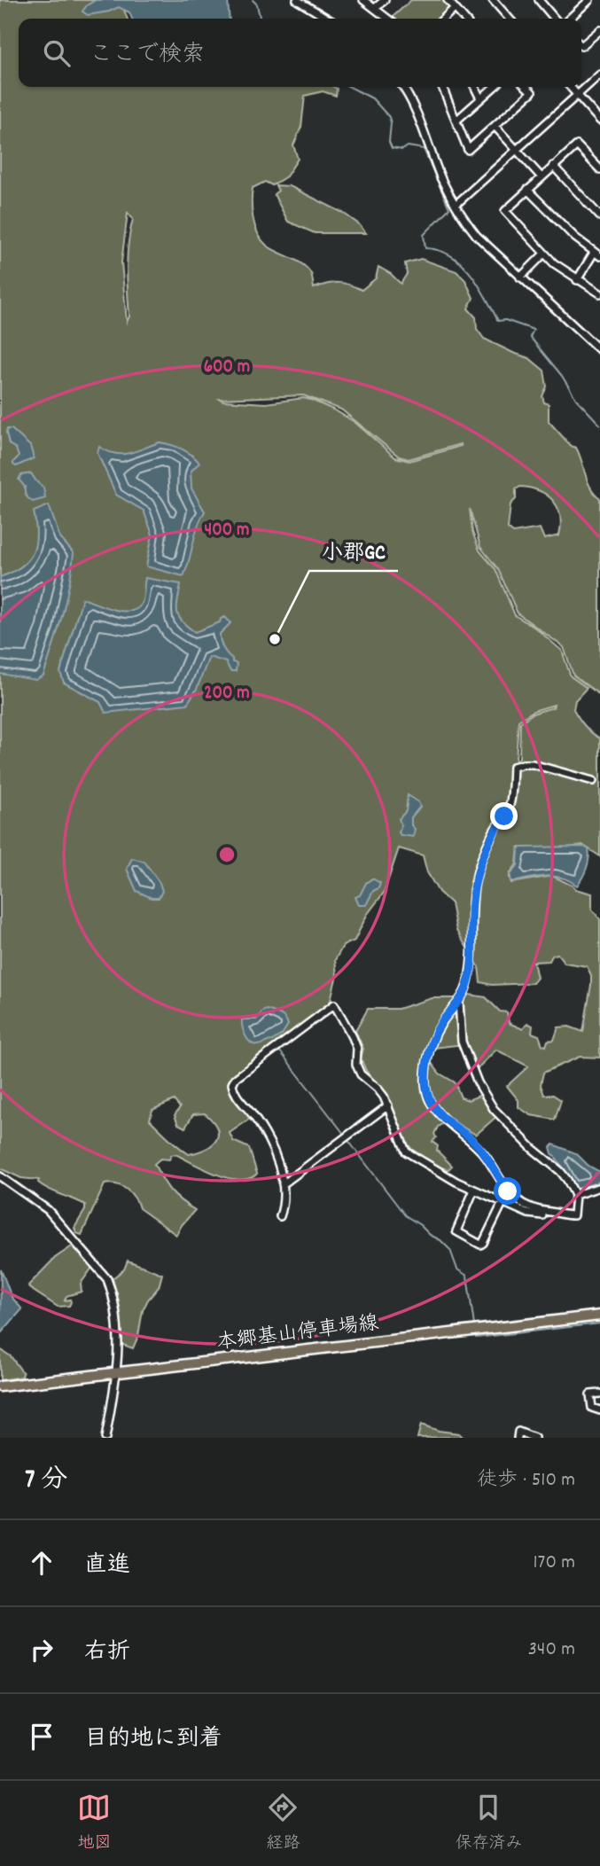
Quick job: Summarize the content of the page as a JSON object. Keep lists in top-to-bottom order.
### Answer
{
  "streets": {
    "main road": ["本郷基山停車場線"]
  },
  "places": ["小郡GC"],
  "page": {
    "search": "ここで検索",
    "heading": ["7 分", "徒歩 · 510 m"],
    "list": [
      ["直進", "170 m"],
      ["右折", "340 m"],
      "目的地に到着"
    ],
    "nav": ["地図", "経路", "保存済み"]
  },
  "rings": ["600 m", "400 m", "200 m"]
}
